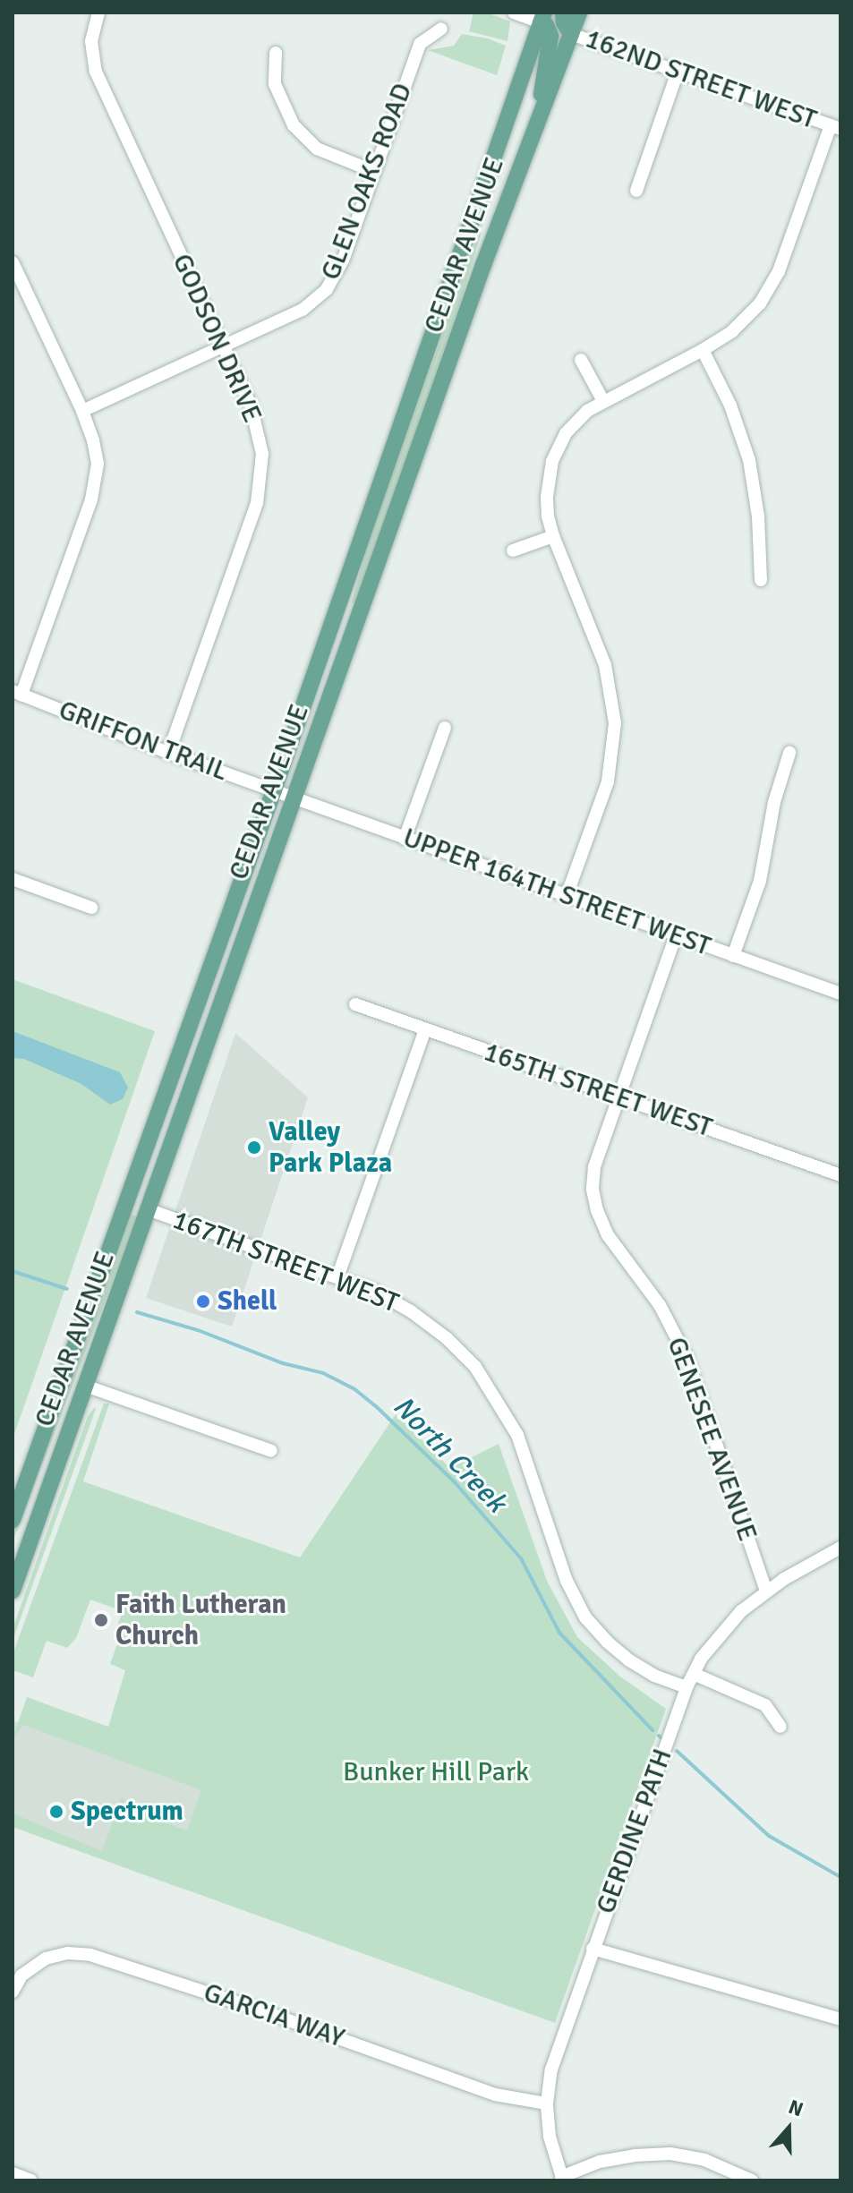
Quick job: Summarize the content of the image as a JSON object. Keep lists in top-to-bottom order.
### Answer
{
  "streets": {
    "main road": ["CEDAR AVENUE"],
    "street": [
      "162ND STREET WEST",
      "GLEN OAKS ROAD",
      "GODSON DRIVE",
      "GRIFFON TRAIL",
      "UPPER 164TH STREET WEST",
      "165TH STREET WEST",
      "167TH STREET WEST",
      "GENESEE AVENUE",
      "GERDINE PATH",
      "GARCIA WAY"
    ]
  },
  "crossings": [
    ["162ND STREET WEST", "CEDAR AVENUE"],
    ["GLEN OAKS ROAD", "GODSON DRIVE"],
    ["CEDAR AVENUE", "GRIFFON TRAIL"],
    ["CEDAR AVENUE", "UPPER 164TH STREET WEST"],
    ["CEDAR AVENUE", "167TH STREET WEST"],
    ["GODSON DRIVE", "GRIFFON TRAIL"],
    ["GRIFFON TRAIL", "UPPER 164TH STREET WEST"],
    ["UPPER 164TH STREET WEST", "GENESEE AVENUE"],
    ["165TH STREET WEST", "GENESEE AVENUE"],
    ["167TH STREET WEST", "GERDINE PATH"],
    ["GENESEE AVENUE", "GERDINE PATH"],
    ["GERDINE PATH", "GARCIA WAY"]
  ],
  "water": ["North Creek"],
  "parks": ["Bunker Hill Park"],
  "places": [
    "Valley Park Plaza",
    "Shell",
    "Faith Lutheran Church",
    "Spectrum"
  ],
  "north": "top"
}
